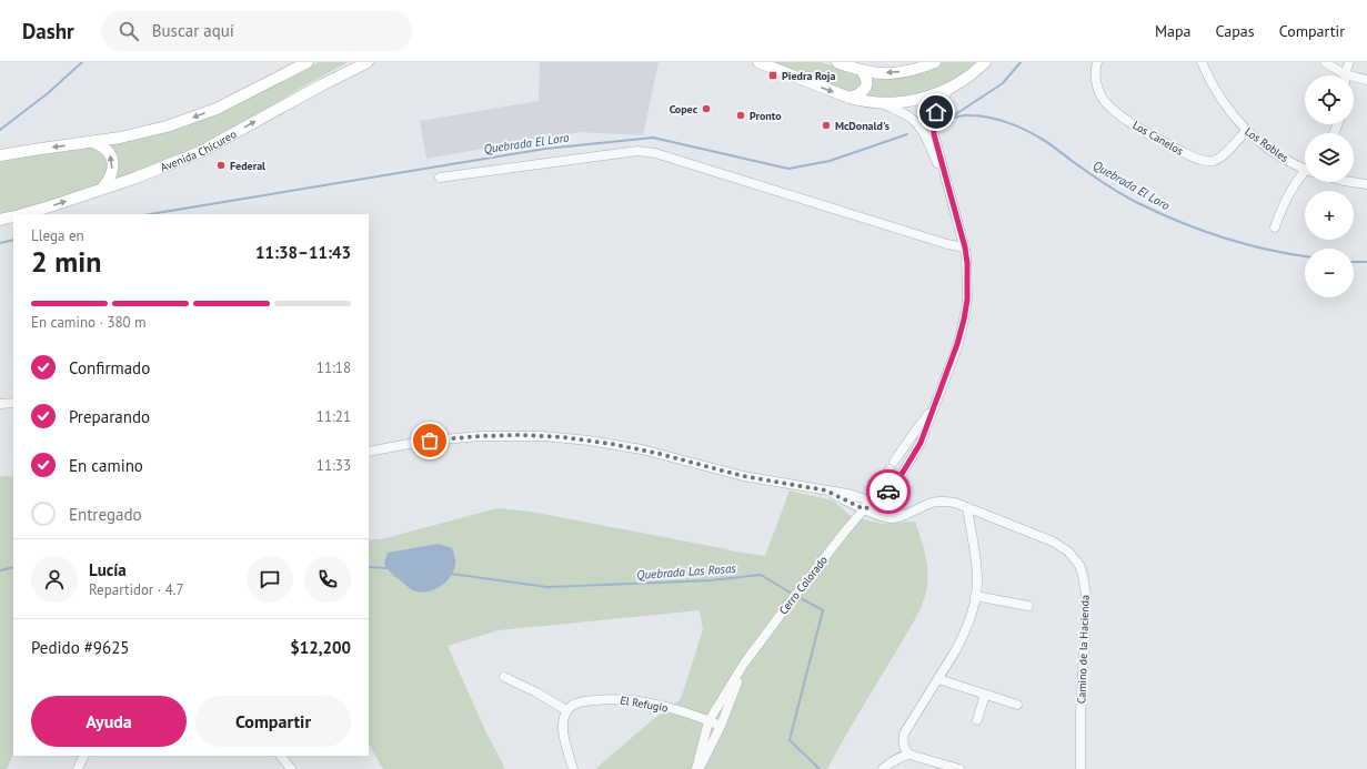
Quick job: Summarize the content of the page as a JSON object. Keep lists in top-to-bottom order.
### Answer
{
  "streets": {
    "main road": ["Avenida Chicureo"],
    "street": [
      "Los Canelos",
      "Los Robles",
      "Cerro Colorado",
      "Camino de la Hacienda",
      "El Refugio"
    ]
  },
  "crossings": [
    ["Los Canelos", "Los Robles"],
    ["Cerro Colorado", "Camino de la Hacienda"],
    ["Cerro Colorado", "El Refugio"]
  ],
  "water": ["Quebrada El Loro", "Quebrada Las Rosas"],
  "places": {
    "transit": ["Piedra Roja"],
    "other": [
      "Copec",
      "Pronto",
      "McDonald's",
      "Federal"
    ]
  },
  "page": {
    "header": "Dashr",
    "search": "Buscar aquí",
    "nav": ["Mapa", "Capas", "Compartir"],
    "map_buttons": ["+", "−"],
    "heading": ["2 min", "Llega en", "11:38–11:43"],
    "panel": [
      "Lucía",
      "Repartidor · 4.7",
      "Pedido #9625",
      "$12,200"
    ],
    "bar": "En camino · 380 m",
    "list": [
      ["Confirmado", "11:18"],
      ["Preparando", "11:21"],
      ["En camino", "11:33"],
      "Entregado"
    ],
    "buttons": ["Ayuda", "Compartir"]
  }
}
